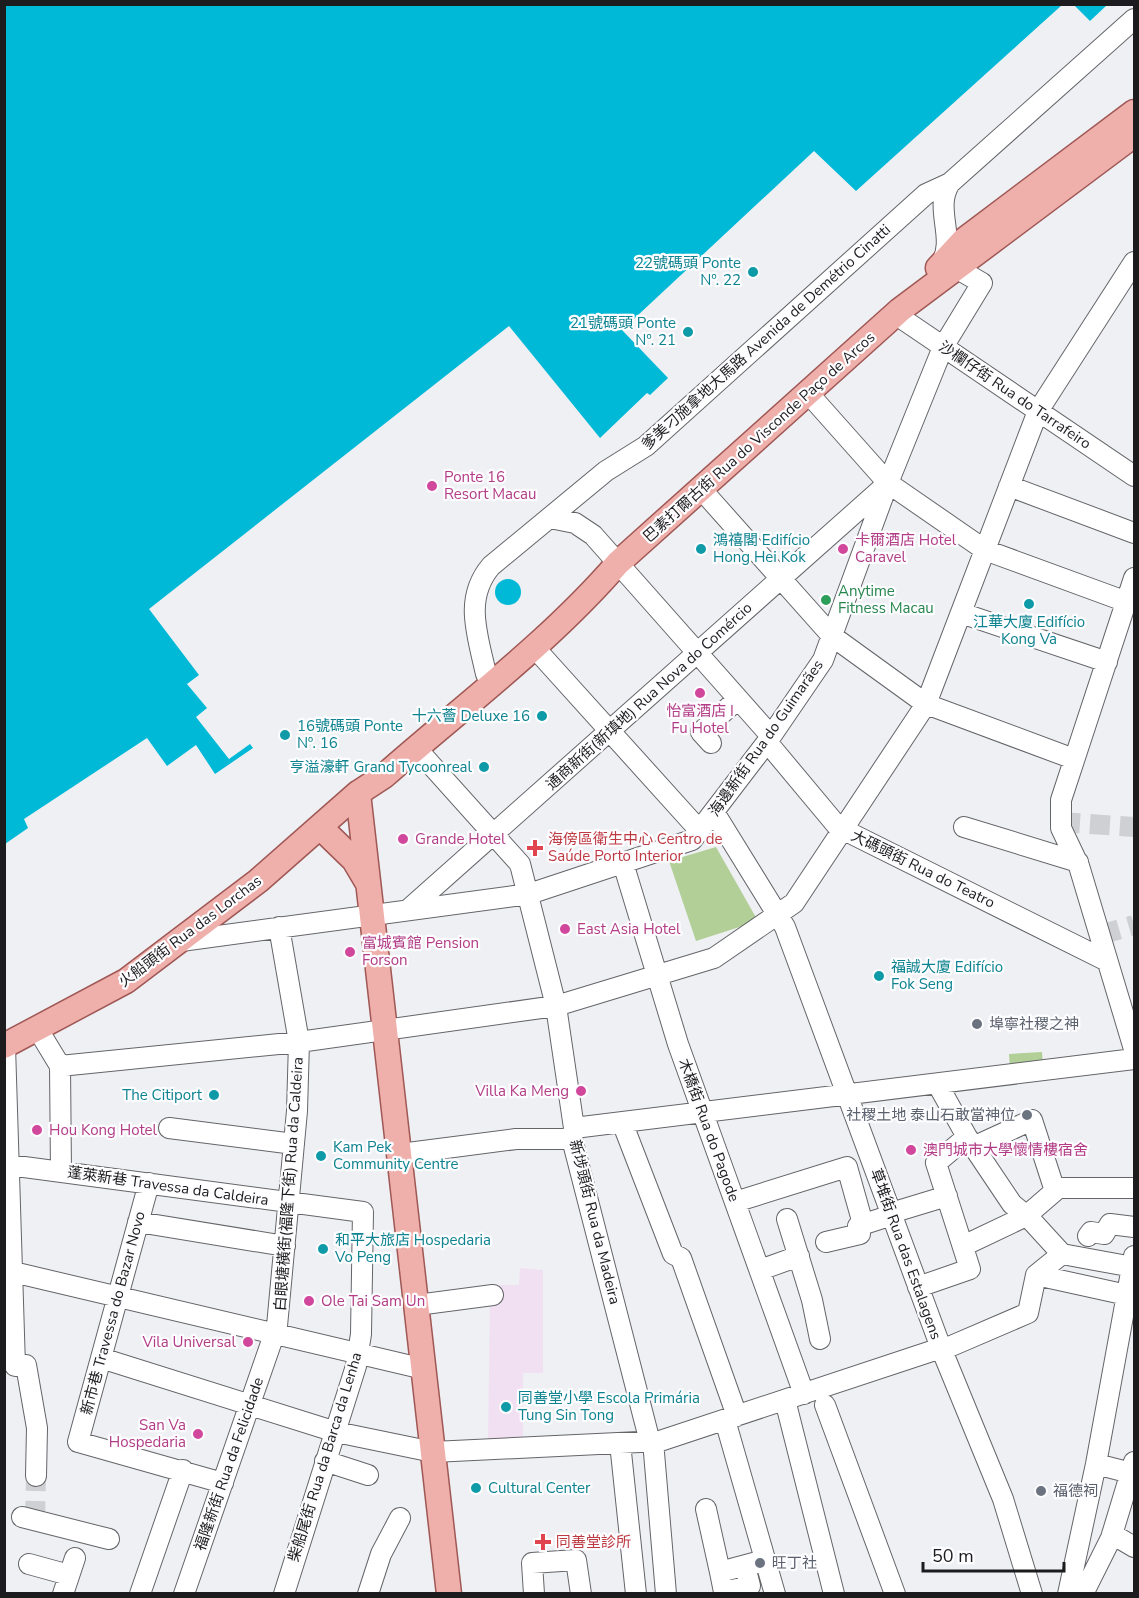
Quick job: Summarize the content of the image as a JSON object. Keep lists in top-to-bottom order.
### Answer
{
  "streets": {
    "main road": ["巴素打爾古街 Rua do Visconde Paço de Arcos", "火船頭街 Rua das Lorchas"],
    "street": [
      "爹美刁施拿地大馬路 Avenida de Demétrio Cinatti",
      "沙欄仔街 Rua do Tarrafeiro",
      "通商新街(新填地) Rua Nova do Comércio",
      "海邊新街 Rua do Guimarães",
      "大碼頭街 Rua do Teatro",
      "木橋街 Rua do Pagode",
      "白眼塘橫街(福隆下街) Rua da Caldeira",
      "蓬萊新巷 Travessa da Caldeira",
      "新埗頭街 Rua da Madeira",
      "草堆街 Rua das Estalagens",
      "新市巷 Travessa do Bazar Novo",
      "柴船尾街 Rua da Barca da Lenha",
      "福隆新街 Rua da Felicidade"
    ]
  },
  "crossings": [
    ["爹美刁施拿地大馬路 Avenida de Demétrio Cinatti", "巴素打爾古街 Rua do Visconde Paço de Arcos"],
    ["爹美刁施拿地大馬路 Avenida de Demétrio Cinatti", "大碼頭街 Rua do Teatro"],
    ["沙欄仔街 Rua do Tarrafeiro", "巴素打爾古街 Rua do Visconde Paço de Arcos"],
    ["沙欄仔街 Rua do Tarrafeiro", "海邊新街 Rua do Guimarães"],
    ["巴素打爾古街 Rua do Visconde Paço de Arcos", "海邊新街 Rua do Guimarães"],
    ["巴素打爾古街 Rua do Visconde Paço de Arcos", "大碼頭街 Rua do Teatro"],
    ["巴素打爾古街 Rua do Visconde Paço de Arcos", "火船頭街 Rua das Lorchas"],
    ["巴素打爾古街 Rua do Visconde Paço de Arcos", "新埗頭街 Rua da Madeira"],
    ["通商新街(新填地) Rua Nova do Comércio", "海邊新街 Rua do Guimarães"],
    ["通商新街(新填地) Rua Nova do Comércio", "大碼頭街 Rua do Teatro"],
    ["通商新街(新填地) Rua Nova do Comércio", "新埗頭街 Rua da Madeira"],
    ["海邊新街 Rua do Guimarães", "大碼頭街 Rua do Teatro"],
    ["海邊新街 Rua do Guimarães", "火船頭街 Rua das Lorchas"],
    ["海邊新街 Rua do Guimarães", "木橋街 Rua do Pagode"],
    ["海邊新街 Rua do Guimarães", "白眼塘橫街(福隆下街) Rua da Caldeira"],
    ["海邊新街 Rua do Guimarães", "新埗頭街 Rua da Madeira"],
    ["海邊新街 Rua do Guimarães", "草堆街 Rua das Estalagens"],
    ["白眼塘橫街(福隆下街) Rua da Caldeira", "蓬萊新巷 Travessa da Caldeira"],
    ["白眼塘橫街(福隆下街) Rua da Caldeira", "福隆新街 Rua da Felicidade"],
    ["蓬萊新巷 Travessa da Caldeira", "新市巷 Travessa do Bazar Novo"],
    ["蓬萊新巷 Travessa da Caldeira", "柴船尾街 Rua da Barca da Lenha"]
  ],
  "places": {
    "other": [
      "22號碼頭 Ponte Nº. 22",
      "21號碼頭 Ponte Nº. 21",
      "Ponte 16 Resort Macau",
      "鴻禧閣 Edifício Hong Hei Kok",
      "卡爾酒店 Hotel Caravel",
      "Anytime Fitness Macau",
      "江華大廈 Edifício Kong Va",
      "怡富酒店 I Fu Hotel",
      "十六薈 Deluxe 16",
      "16號碼頭 Ponte Nº. 16",
      "亨溢濠軒 Grand Tycoonreal",
      "Grande Hotel",
      "East Asia Hotel",
      "富城賓館 Pension Forson",
      "福誠大廈 Edifício Fok Seng",
      "埠寧社稷之神",
      "Villa Ka Meng",
      "The Citiport",
      "社稷土地 泰山石敢當神位",
      "Hou Kong Hotel",
      "澳門城市大學懷情樓宿舍",
      "Kam Pek Community Centre",
      "和平大旅店 Hospedaria Vo Peng",
      "Ole Tai Sam Un",
      "Vila Universal",
      "同善堂小學 Escola Primária Tung Sin Tong",
      "San Va Hospedaria",
      "Cultural Center",
      "福德祠",
      "旺丁社"
    ],
    "health": ["海傍區衛生中心 Centro de Saúde Porto Interior", "同善堂診所"]
  },
  "scale_bar": "50 m"
}
